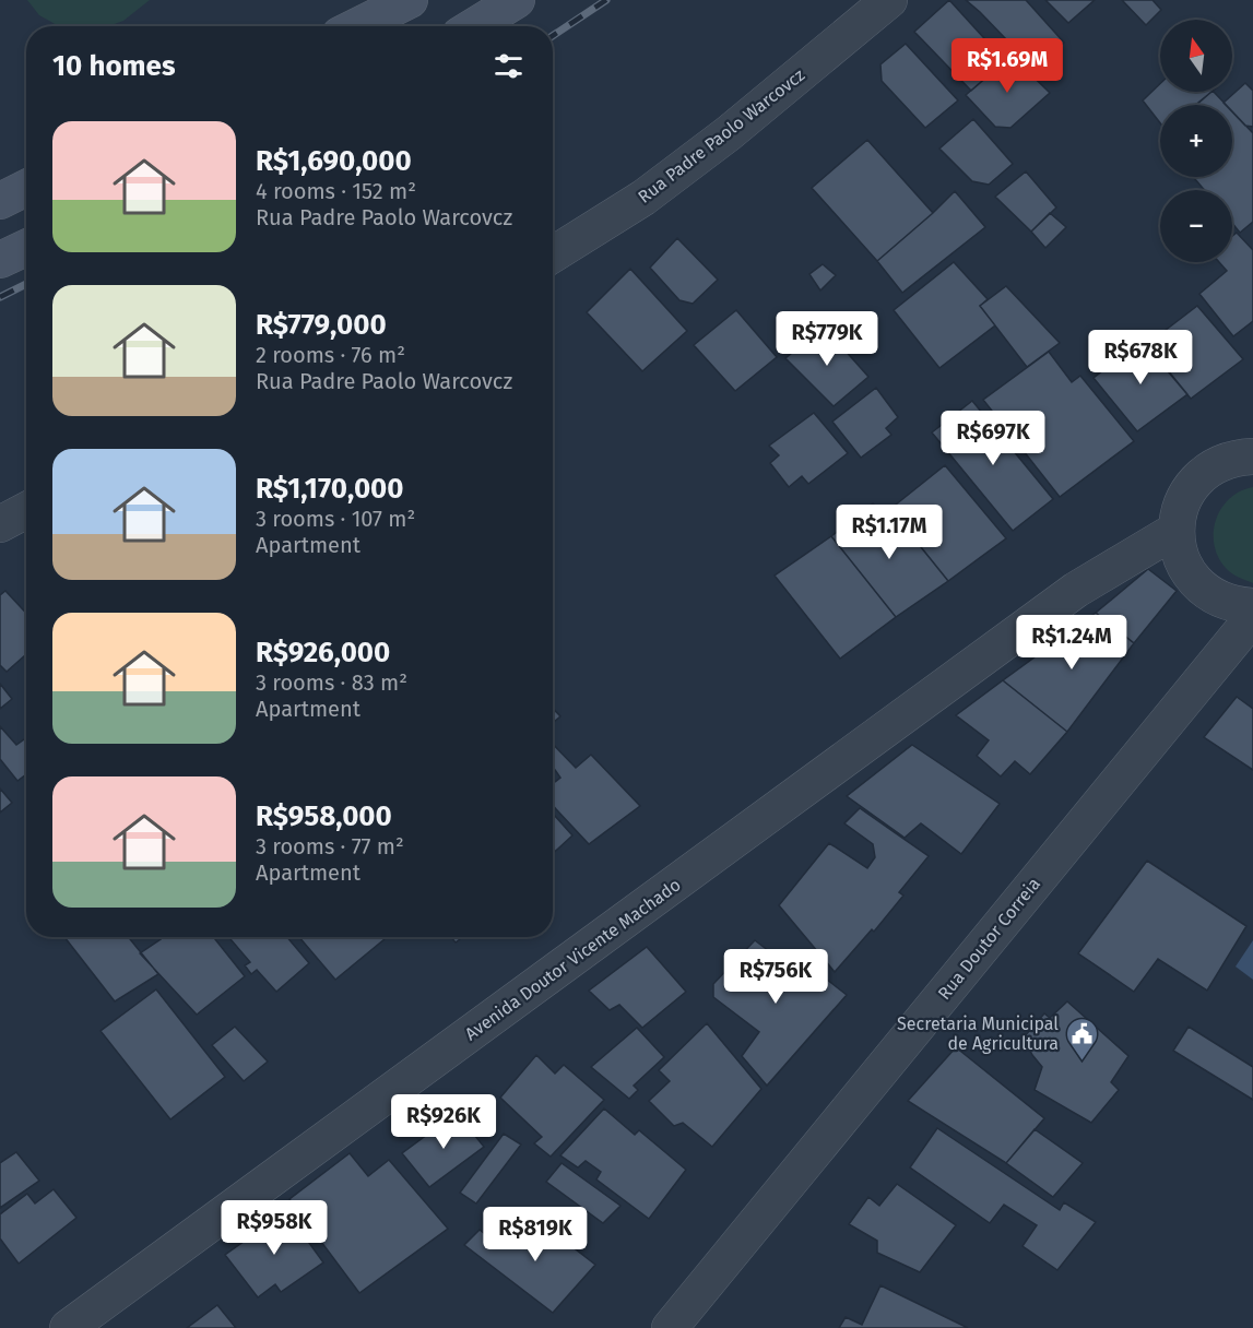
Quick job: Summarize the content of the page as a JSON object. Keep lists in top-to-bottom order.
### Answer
{
  "streets": {
    "street": ["Rua Padre Paolo Warcovcz", "Rua Doutor Correia", "Avenida Doutor Vicente Machado"]
  },
  "places": {
    "public building": ["Secretaria Municipal de Agricultura"]
  },
  "north": "top",
  "page": {
    "map_buttons": ["+", "−"],
    "heading": "10 homes",
    "price": [
      "R$1.69M",
      "R$779K",
      "R$678K",
      "R$697K",
      "R$1.17M",
      "R$1.24M",
      "R$756K",
      "R$926K",
      "R$958K",
      "R$819K"
    ],
    "list": [
      {
        "name": "R$1,690,000",
        "note": "4 rooms · 152 m² · Rua Padre Paolo Warcovcz"
      },
      {
        "name": "R$779,000",
        "note": "2 rooms · 76 m² · Rua Padre Paolo Warcovcz"
      },
      {
        "name": "R$1,170,000",
        "note": "3 rooms · 107 m² · Apartment"
      },
      {
        "name": "R$926,000",
        "note": "3 rooms · 83 m² · Apartment"
      },
      {
        "name": "R$958,000",
        "note": "3 rooms · 77 m² · Apartment"
      }
    ]
  }
}
